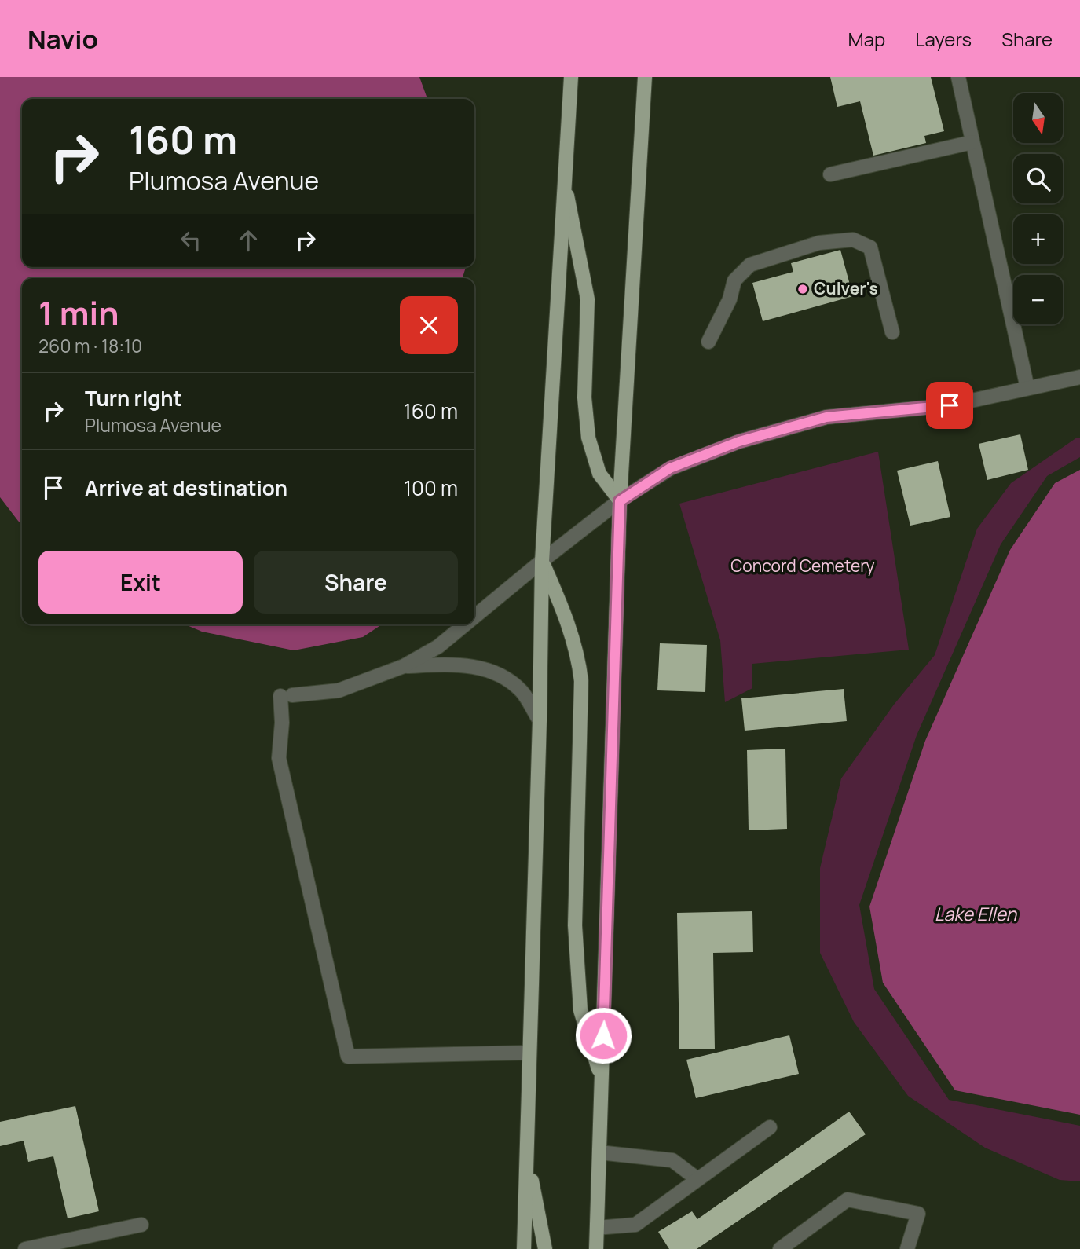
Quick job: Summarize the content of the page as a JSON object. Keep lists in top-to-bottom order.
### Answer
{
  "water": ["Lake Ellen"],
  "parks": ["Concord Cemetery"],
  "places": ["Culver's"],
  "north": "bottom",
  "page": {
    "header": "Navio",
    "nav": ["Map", "Layers", "Share"],
    "map_buttons": ["+", "−"],
    "turn": ["160 m", "Plumosa Avenue"],
    "heading": ["1 min", "260 m · 18:10"],
    "list": [
      {
        "name": "Turn right",
        "note": "Plumosa Avenue",
        "value": "160 m"
      },
      {
        "name": "Arrive at destination",
        "value": "100 m"
      }
    ],
    "buttons": ["Exit", "Share"]
  }
}
